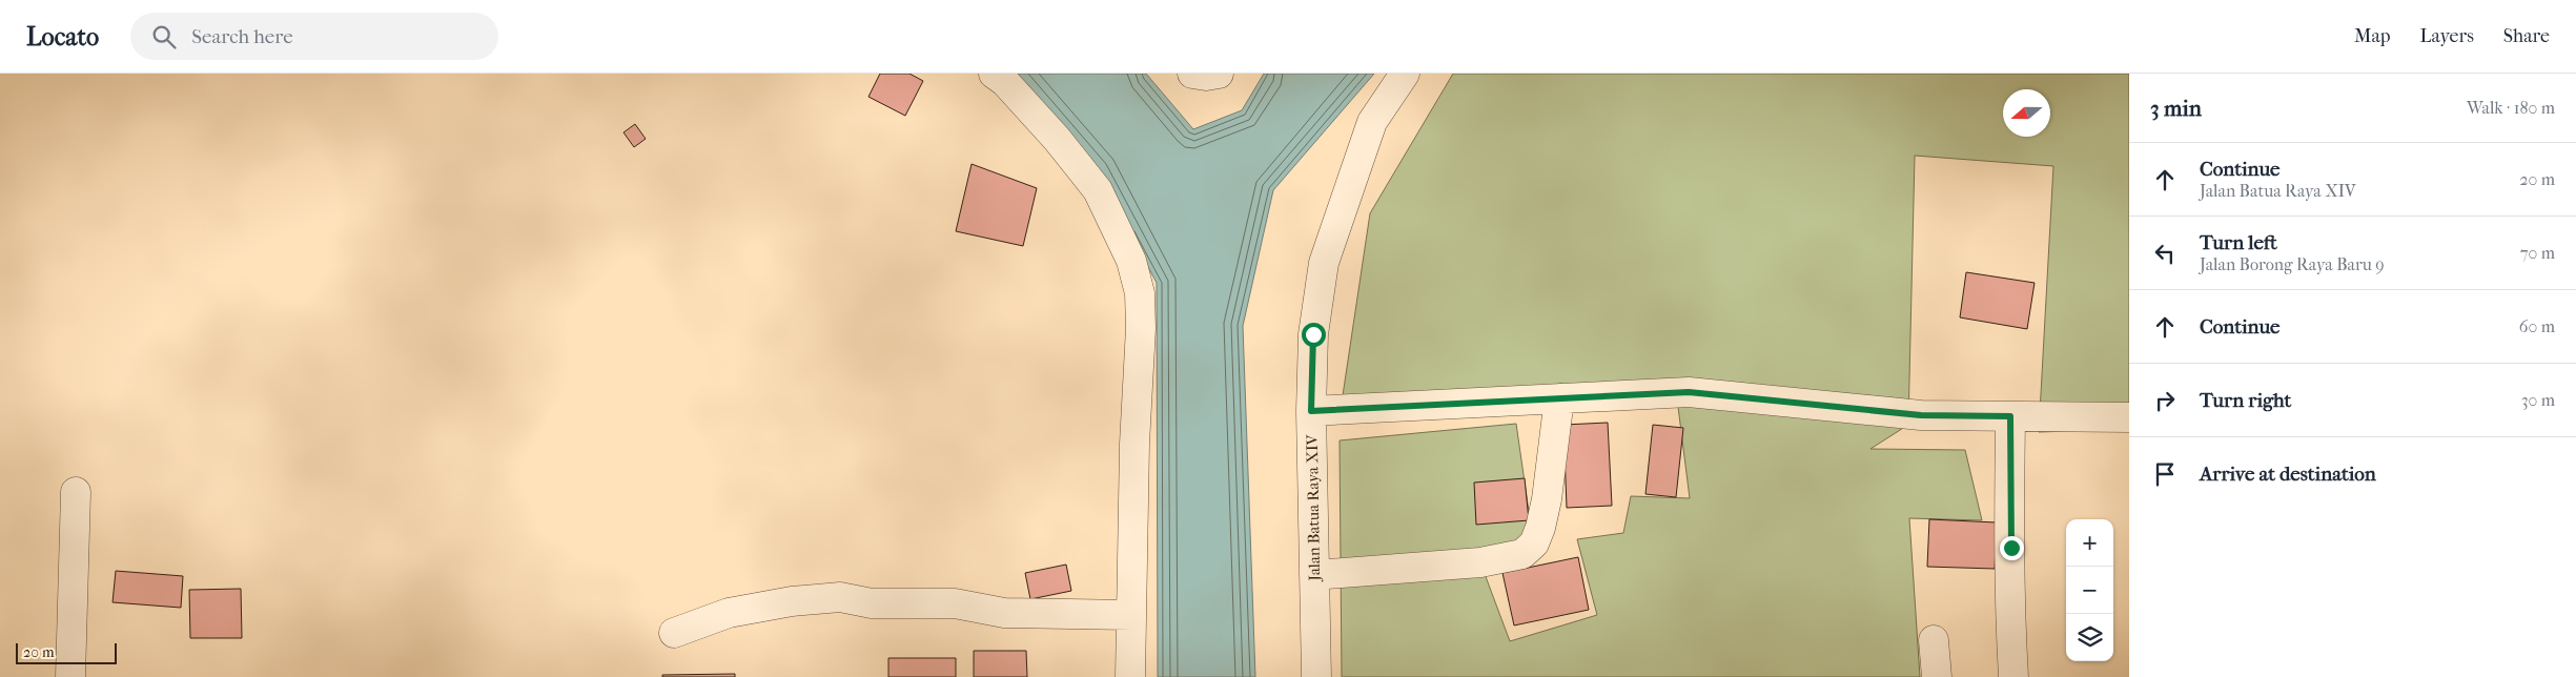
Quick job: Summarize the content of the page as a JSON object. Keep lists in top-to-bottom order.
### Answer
{
  "streets": {
    "street": ["Jalan Batua Raya XIV"]
  },
  "scale_bar": "20 m",
  "north": "left",
  "page": {
    "header": "Locato",
    "search": "Search here",
    "nav": ["Map", "Layers", "Share"],
    "heading": ["3 min", "Walk · 180 m"],
    "list": [
      ["Continue", "Jalan Batua Raya XIV", "20 m"],
      ["Turn left", "Jalan Borong Raya Baru 9", "70 m"],
      ["Continue", "60 m"],
      ["Turn right", "30 m"],
      "Arrive at destination"
    ],
    "map_buttons": ["+", "−"],
    "scale": "20 m"
  }
}
